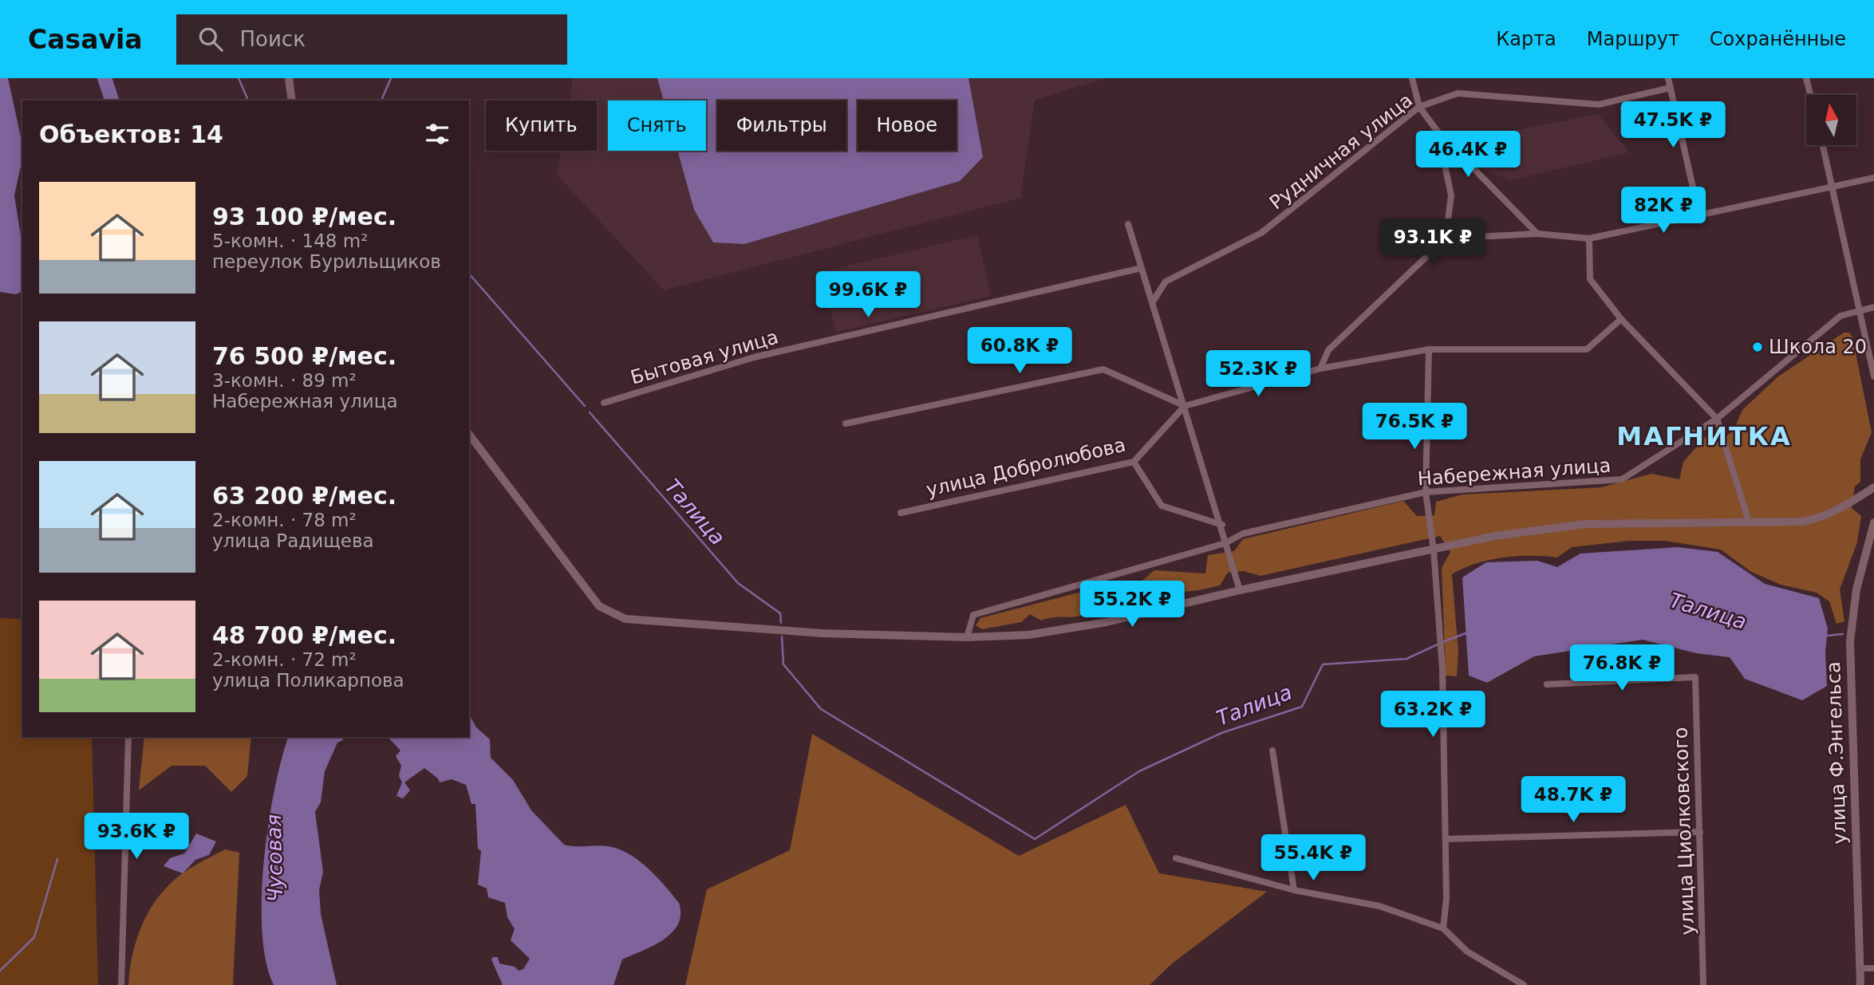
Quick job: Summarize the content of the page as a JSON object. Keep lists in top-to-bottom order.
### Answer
{
  "streets": {
    "street": [
      "Рудничная улица",
      "Бытовая улица",
      "улица Добролюбова",
      "Набережная улица",
      "улица Ф.Энгельса",
      "улица Циолковского"
    ]
  },
  "districts": ["МАГНИТКА"],
  "water": ["Талица", "Чусовая"],
  "places": ["Школа 20"],
  "north": "top",
  "page": {
    "header": "Casavia",
    "search": "Поиск",
    "nav": ["Карта", "Маршрут", "Сохранённые"],
    "chip": [
      "Купить",
      "Снять",
      "Фильтры",
      "Новое"
    ],
    "heading": "Объектов: 14",
    "price": [
      "47.5K ₽",
      "46.4K ₽",
      "82K ₽",
      "93.1K ₽",
      "99.6K ₽",
      "60.8K ₽",
      "52.3K ₽",
      "76.5K ₽",
      "55.2K ₽",
      "76.8K ₽",
      "63.2K ₽",
      "48.7K ₽",
      "93.6K ₽",
      "55.4K ₽"
    ],
    "list": [
      {
        "name": "93 100 ₽/мес.",
        "note": "5-комн. · 148 m² · переулок Бурильщиков"
      },
      {
        "name": "76 500 ₽/мес.",
        "note": "3-комн. · 89 m² · Набережная улица"
      },
      {
        "name": "63 200 ₽/мес.",
        "note": "2-комн. · 78 m² · улица Радищева"
      },
      {
        "name": "48 700 ₽/мес.",
        "note": "2-комн. · 72 m² · улица Поликарпова"
      }
    ]
  }
}
